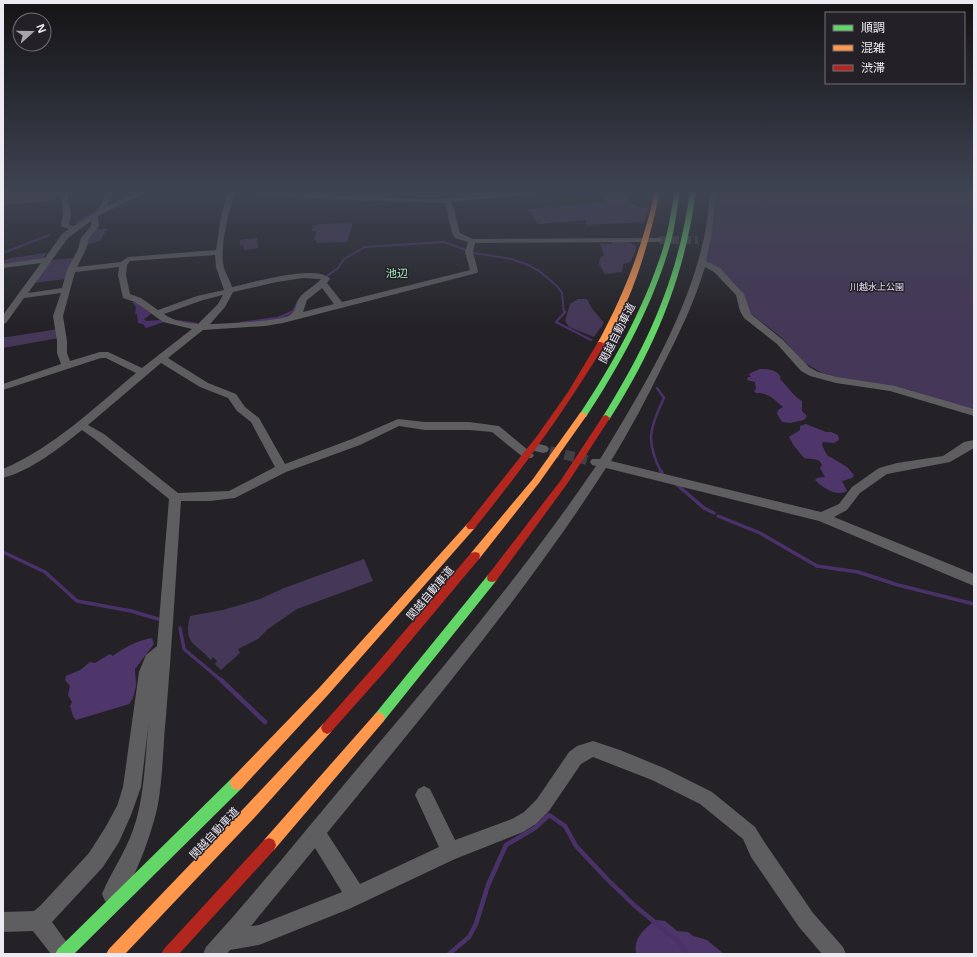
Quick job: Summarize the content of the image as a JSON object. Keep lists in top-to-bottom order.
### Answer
{
  "streets": {
    "main road": ["関越自動車道"]
  },
  "districts": ["池辺"],
  "parks": ["川越水上公園"],
  "legend": ["順調", "混雑", "渋滞"],
  "north": "right"
}
